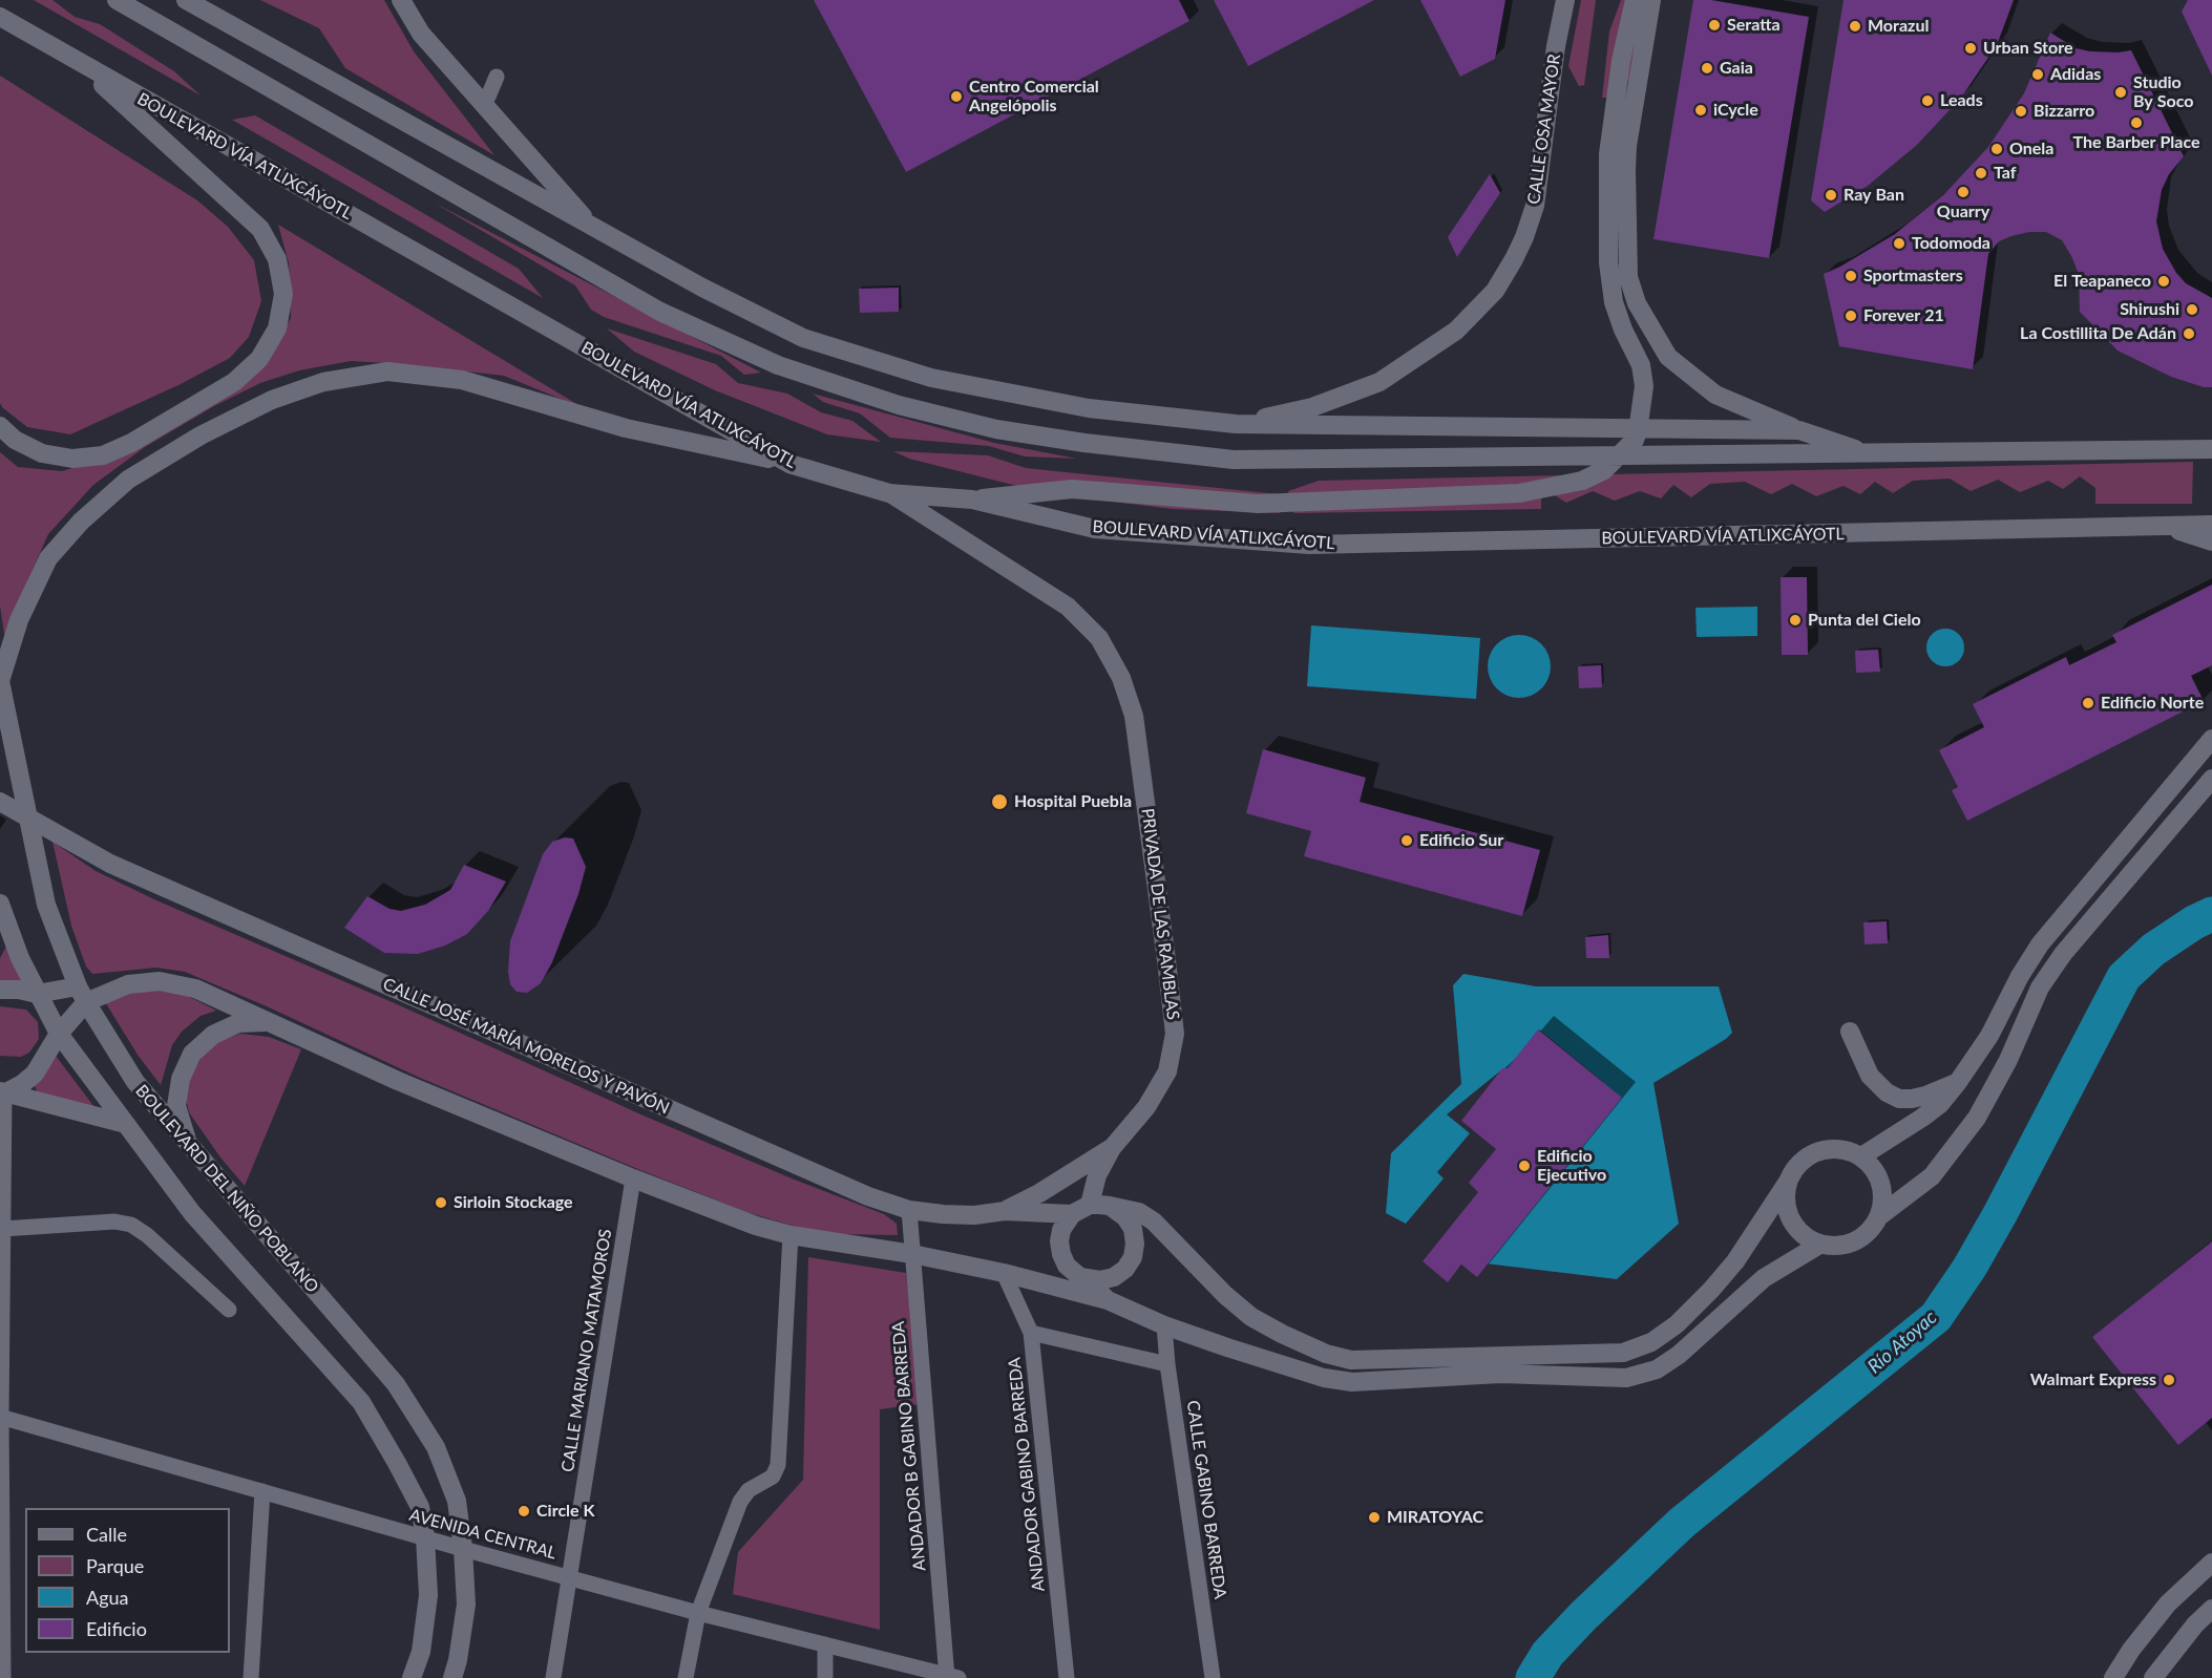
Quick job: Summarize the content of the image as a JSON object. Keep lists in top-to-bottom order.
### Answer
{
  "streets": {
    "main road": [
      "CALLE OSA MAYOR",
      "BOULEVARD VÍA ATLIXCÁYOTL",
      "PRIVADA DE LAS RAMBLAS",
      "CALLE JOSÉ MARÍA MORELOS Y PAVÓN",
      "BOULEVARD DEL NIÑO POBLANO"
    ],
    "street": [
      "CALLE MARIANO MATAMOROS",
      "ANDADOR B GABINO BARREDA",
      "ANDADOR GABINO BARREDA",
      "CALLE GABINO BARREDA",
      "AVENIDA CENTRAL"
    ]
  },
  "crossings": [
    ["BOULEVARD VÍA ATLIXCÁYOTL", "PRIVADA DE LAS RAMBLAS"],
    ["PRIVADA DE LAS RAMBLAS", "CALLE JOSÉ MARÍA MORELOS Y PAVÓN"],
    ["CALLE JOSÉ MARÍA MORELOS Y PAVÓN", "BOULEVARD DEL NIÑO POBLANO"],
    ["CALLE JOSÉ MARÍA MORELOS Y PAVÓN", "ANDADOR B GABINO BARREDA"],
    ["BOULEVARD DEL NIÑO POBLANO", "AVENIDA CENTRAL"],
    ["CALLE MARIANO MATAMOROS", "AVENIDA CENTRAL"],
    ["ANDADOR B GABINO BARREDA", "AVENIDA CENTRAL"]
  ],
  "water": ["Río Atoyac"],
  "places": [
    "Seratta",
    "Morazul",
    "Urban Store",
    "Gaia",
    "Adidas",
    "Studio By Soco",
    "Centro Comercial Angelópolis",
    "Leads",
    "iCycle",
    "Bizzarro",
    "The Barber Place",
    "Onela",
    "Taf",
    "Quarry",
    "Ray Ban",
    "Todomoda",
    "Sportmasters",
    "El Teapaneco",
    "Shirushi",
    "Forever 21",
    "La Costillita De Adán",
    "Punta del Cielo",
    "Edificio Norte",
    "Hospital Puebla",
    "Edificio Sur",
    "Edificio Ejecutivo",
    "Sirloin Stockage",
    "Walmart Express",
    "Circle K",
    "MIRATOYAC"
  ],
  "legend": [
    "Calle",
    "Parque",
    "Agua",
    "Edificio"
  ]
}
